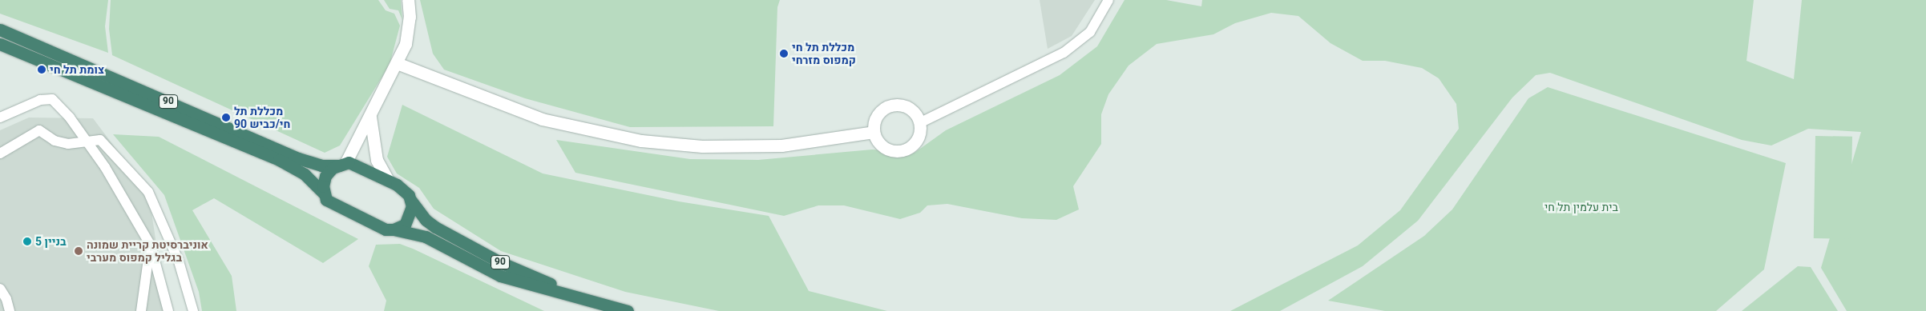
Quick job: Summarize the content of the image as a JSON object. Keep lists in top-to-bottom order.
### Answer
{
  "streets": {
    "highway": ["90"]
  },
  "parks": ["בית עלמין תל חי"],
  "places": [
    "מכללת תל חי קמפוס מזרחי",
    "צומת תל חי",
    "מכללת תל חי/כביש 90",
    "בניין 5",
    "אוניברסיטת קריית שמונה בגליל קמפוס מערבי"
  ]
}
